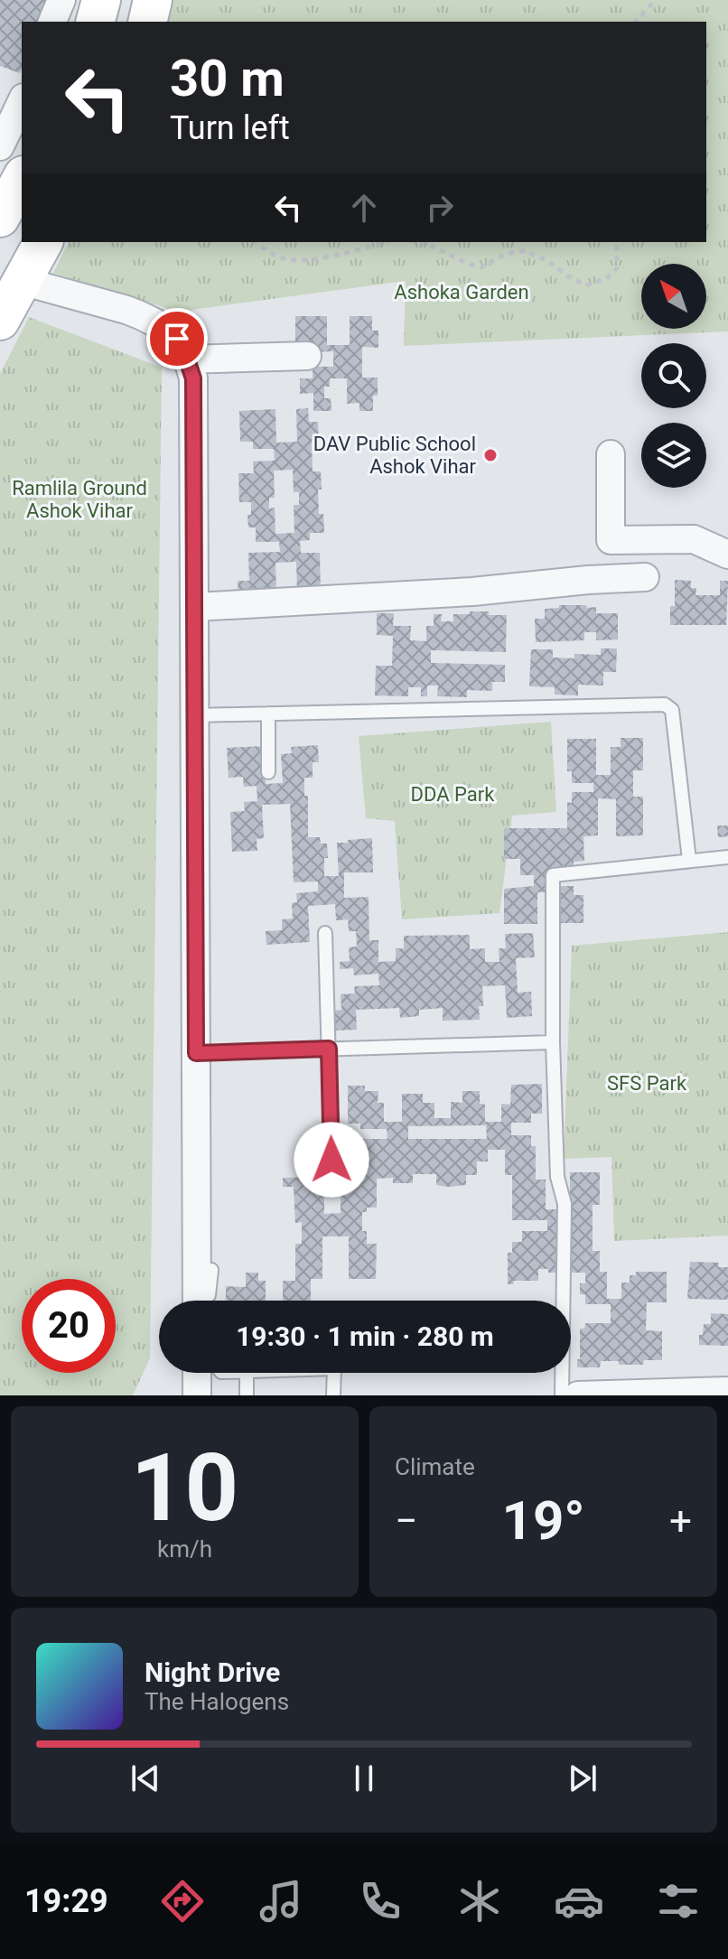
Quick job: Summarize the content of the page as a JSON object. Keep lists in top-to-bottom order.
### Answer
{
  "parks": [
    "Ashoka Garden",
    "Ramlila Ground Ashok Vihar",
    "DDA Park",
    "SFS Park"
  ],
  "places": ["DAV Public School Ashok Vihar"],
  "north": "top left",
  "page": {
    "turn": ["30 m", "Turn left"],
    "limit": "20",
    "trip": "19:30 · 1 min · 280 m",
    "tile": [
      ["10", "km/h"],
      "Climate"
    ],
    "heat": ["−", "19°", "+"],
    "song": ["Night Drive", "The Halogens"],
    "tabs": "19:29"
  }
}
